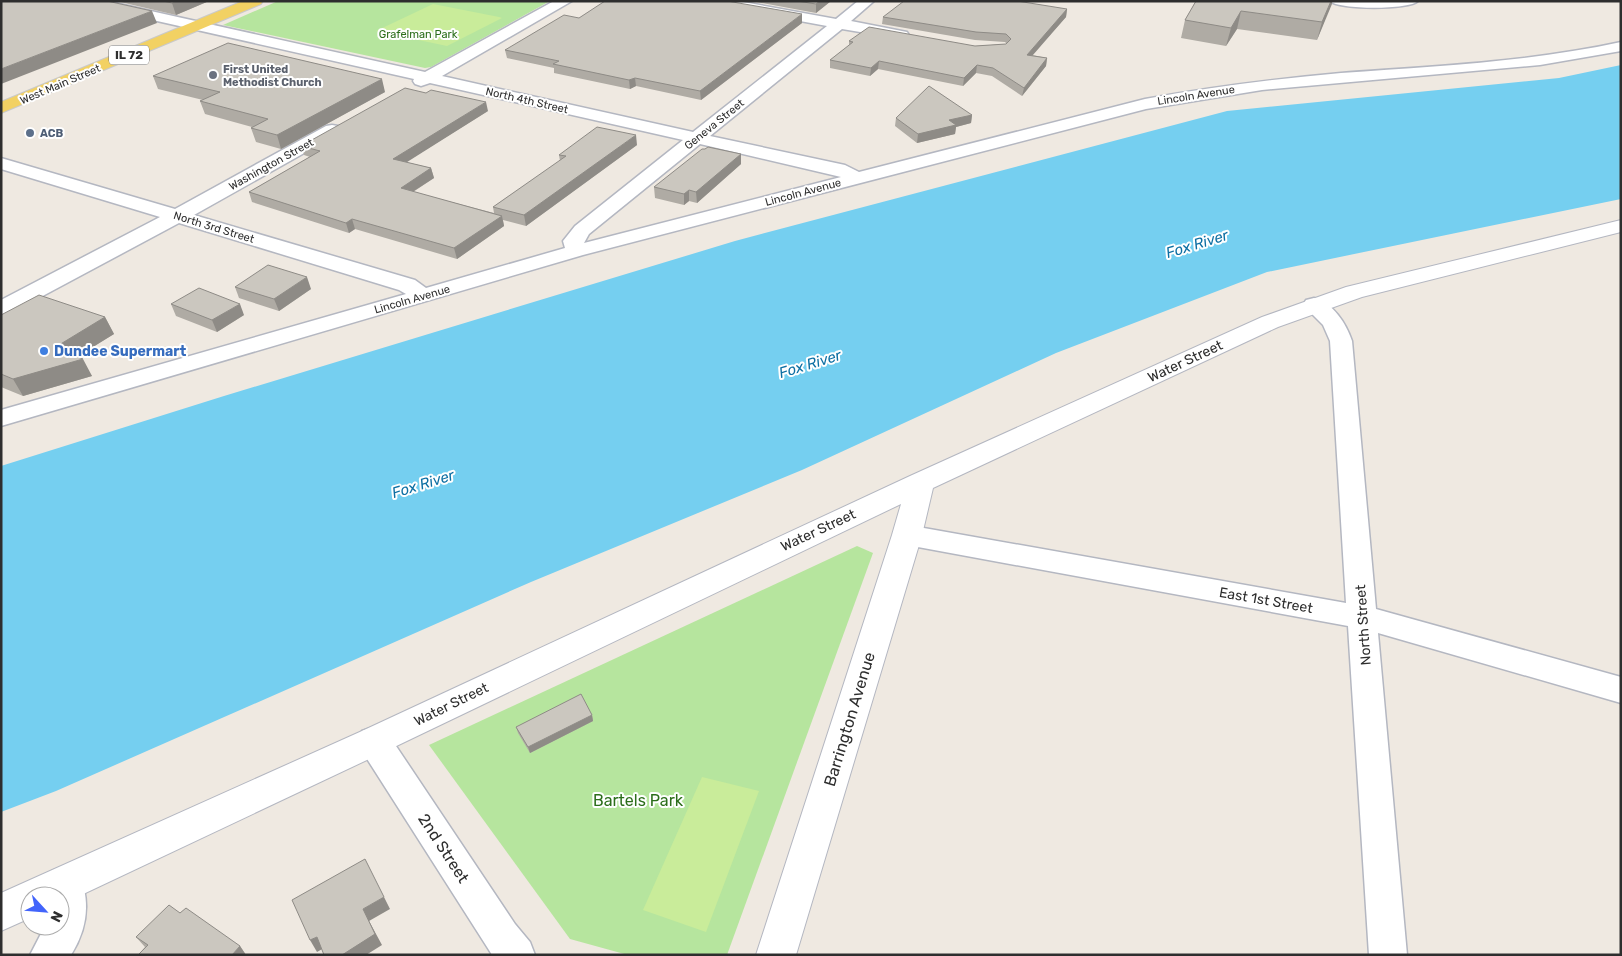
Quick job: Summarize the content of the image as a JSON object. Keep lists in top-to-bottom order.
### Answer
{
  "streets": {
    "main road": ["IL 72", "West Main Street"],
    "street": [
      "Lincoln Avenue",
      "North 4th Street",
      "Geneva Street",
      "Washington Street",
      "North 3rd Street",
      "Water Street",
      "East 1st Street",
      "North Street",
      "Barrington Avenue",
      "2nd Street"
    ]
  },
  "crossings": [
    ["West Main Street", "North 4th Street"],
    ["Lincoln Avenue", "North 4th Street"],
    ["Lincoln Avenue", "Geneva Street"],
    ["Lincoln Avenue", "North 3rd Street"],
    ["North 4th Street", "Geneva Street"],
    ["Washington Street", "North 3rd Street"],
    ["Water Street", "North Street"],
    ["Water Street", "Barrington Avenue"],
    ["Water Street", "2nd Street"],
    ["East 1st Street", "North Street"],
    ["East 1st Street", "Barrington Avenue"]
  ],
  "water": ["Fox River"],
  "parks": ["Grafelman Park", "Bartels Park"],
  "places": ["First United Methodist Church", "ACB", "Dundee Supermart"],
  "north": "bottom right"
}
